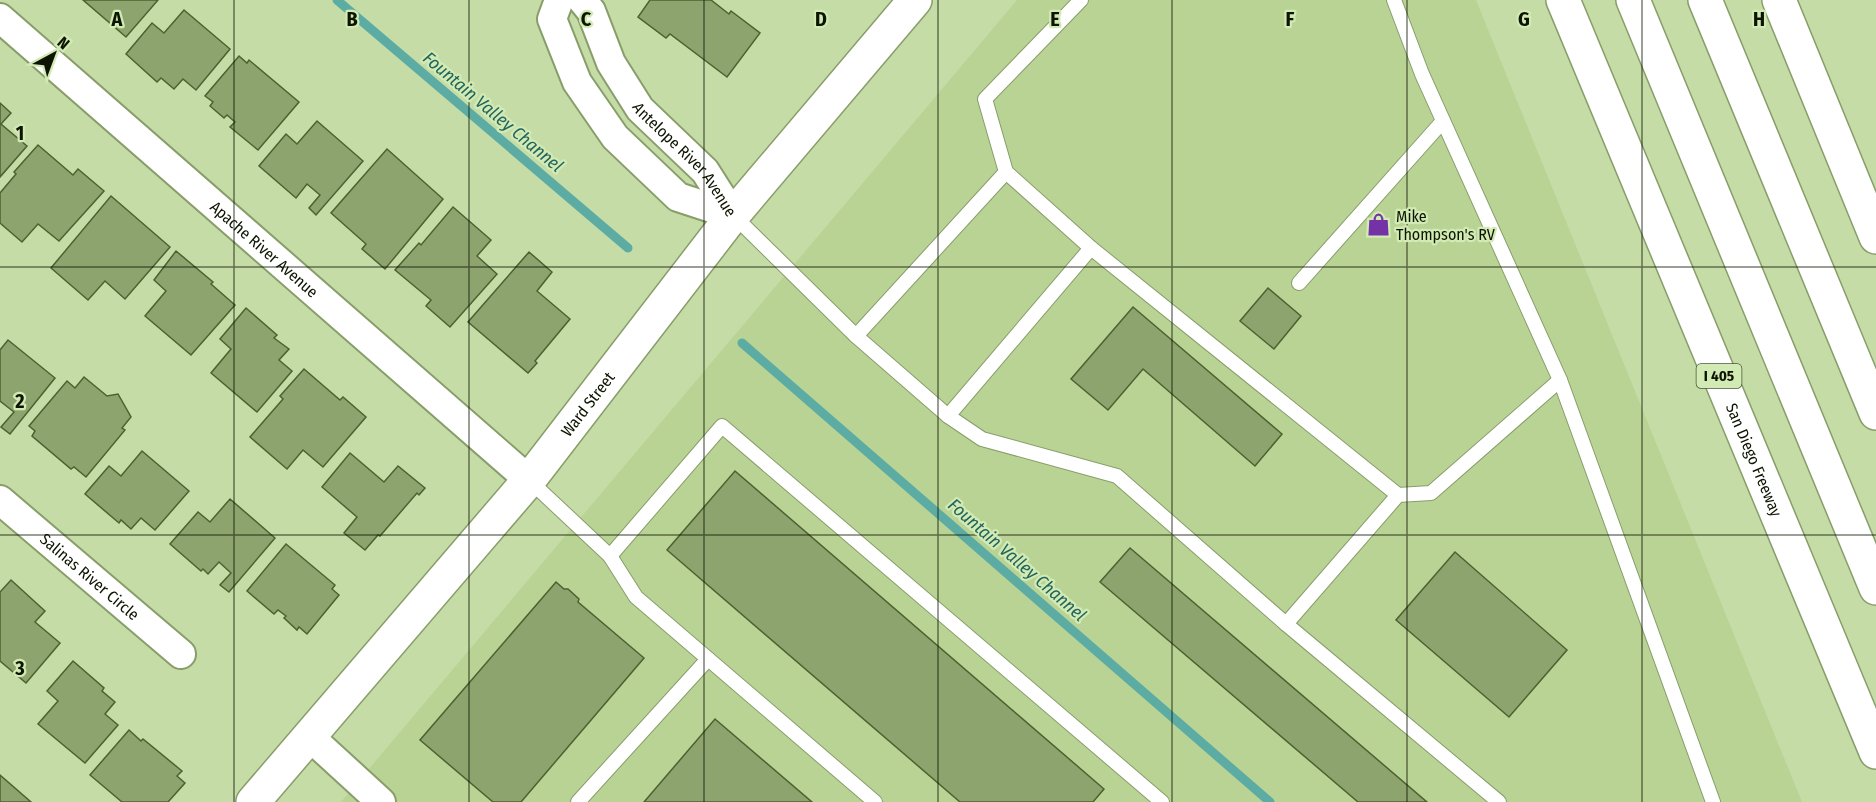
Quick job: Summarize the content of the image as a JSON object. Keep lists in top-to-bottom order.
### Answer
{
  "streets": {
    "main road": ["I 405", "Ward Street", "San Diego Freeway"],
    "street": ["Antelope River Avenue", "Apache River Avenue", "Salinas River Circle"]
  },
  "crossings": [
    ["Antelope River Avenue", "Ward Street"],
    ["Apache River Avenue", "Ward Street"]
  ],
  "water": ["Fountain Valley Channel"],
  "places": {
    "shop": ["Mike Thompson's RV"]
  },
  "north": "top right",
  "grid": {
    "columns": [
      "A",
      "B",
      "C",
      "D",
      "E",
      "F",
      "G",
      "H"
    ],
    "rows": ["1", "2", "3"]
  }
}
